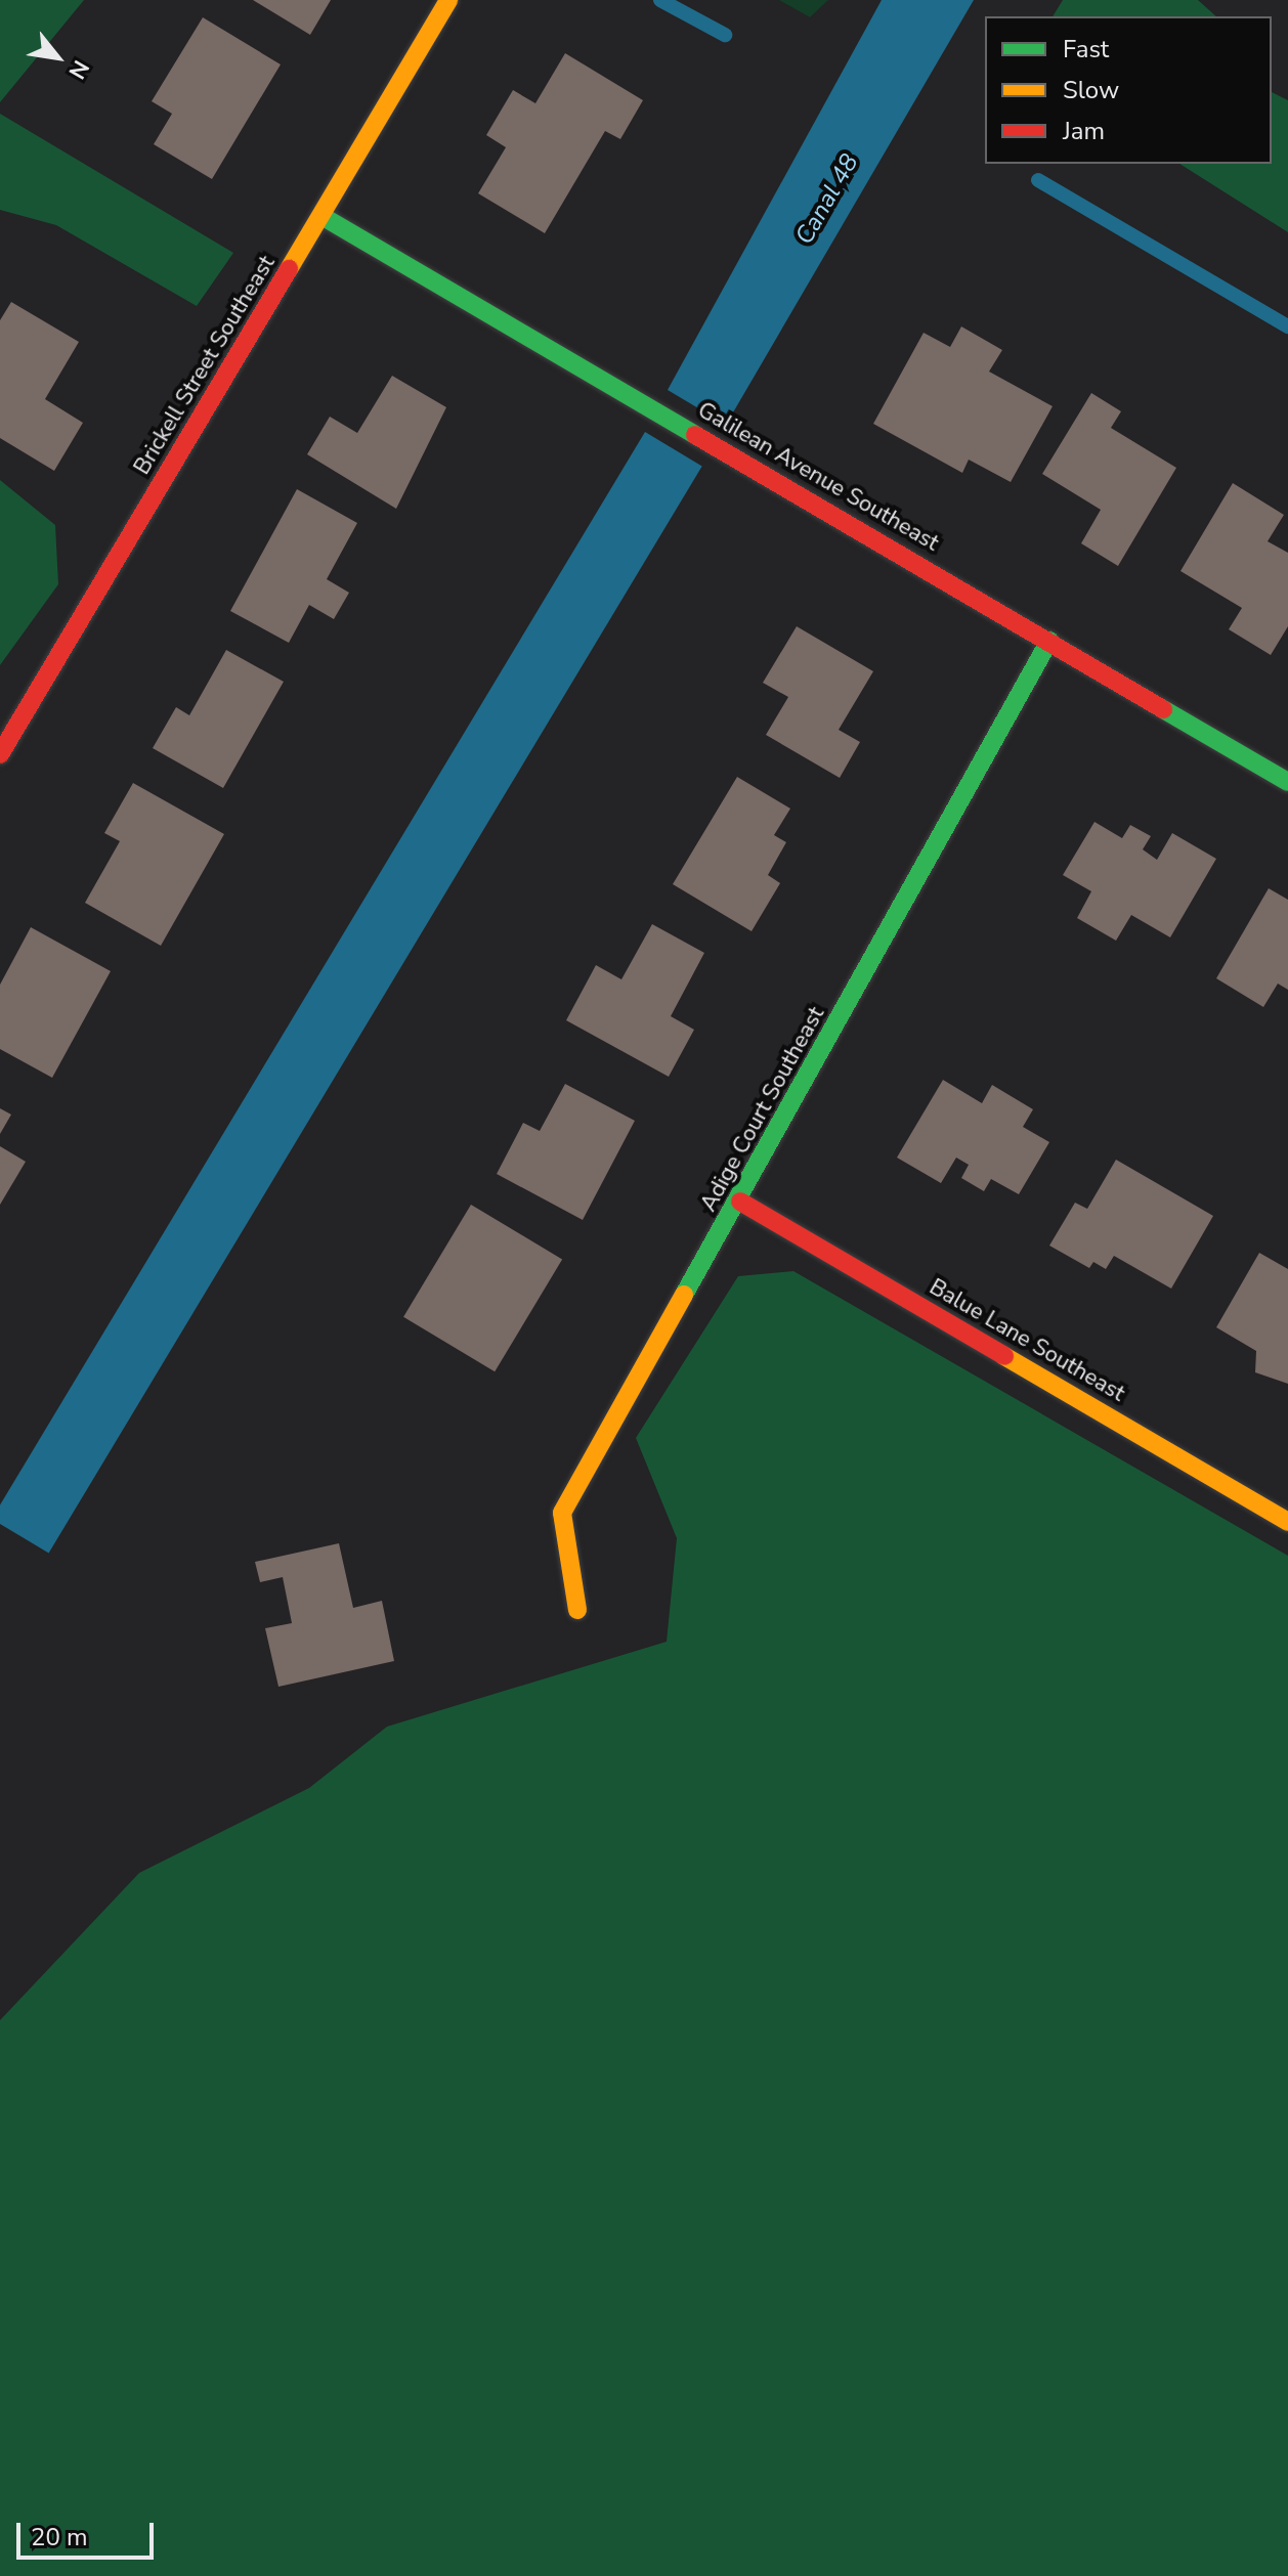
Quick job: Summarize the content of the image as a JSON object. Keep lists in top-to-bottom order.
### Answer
{
  "streets": {
    "street": [
      "Brickell Street Southeast",
      "Galilean Avenue Southeast",
      "Adige Court Southeast",
      "Balue Lane Southeast"
    ]
  },
  "crossings": [
    ["Brickell Street Southeast", "Galilean Avenue Southeast"],
    ["Galilean Avenue Southeast", "Adige Court Southeast"],
    ["Adige Court Southeast", "Balue Lane Southeast"]
  ],
  "water": ["Canal 48"],
  "legend": ["Fast", "Slow", "Jam"],
  "scale_bar": "20 m",
  "north": "bottom right"
}
